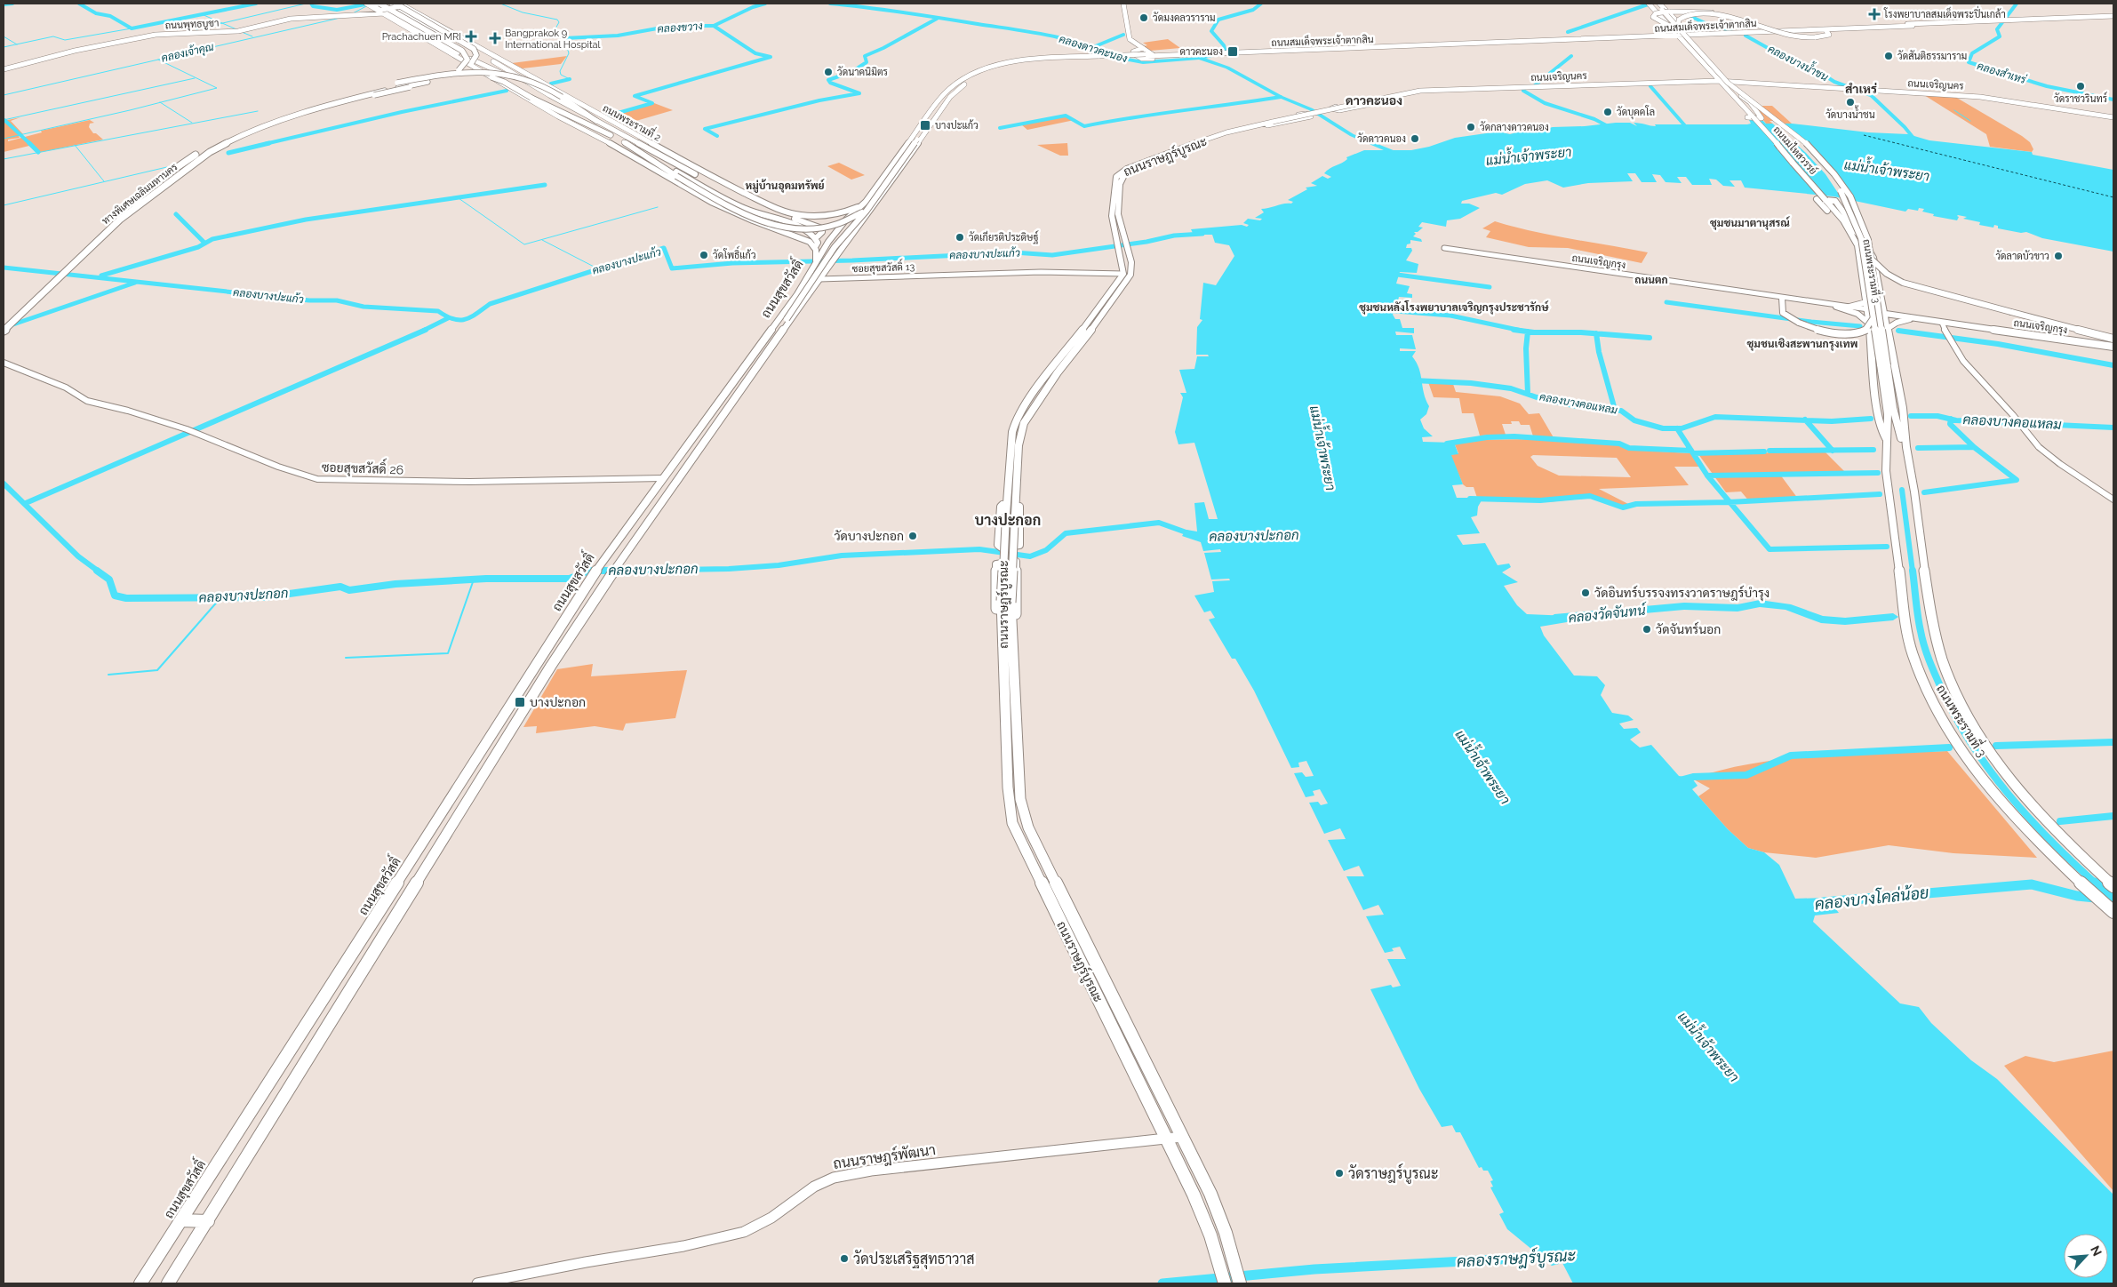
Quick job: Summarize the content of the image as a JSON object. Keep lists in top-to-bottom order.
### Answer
{
  "streets": {
    "highway": ["ถนนพระรามที่ 2", "ทางพิเศษเฉลิมมหานคร"],
    "main road": [
      "ถนนพุทธบูชา",
      "ถนนสมเด็จพระเจ้าตากสิน",
      "ถนนเจริญนคร",
      "ถนนมไหสวรรย์",
      "ถนนราษฎร์บูรณะ",
      "ถนนเจริญกรุง",
      "ถนนพระรามที่ 3",
      "ถนนสุขสวัสดิ์"
    ],
    "street": ["ซอยสุขสวัสดิ์ 13", "ซอยสุขสวัสดิ์ 26", "ถนนราษฎร์พัฒนา"]
  },
  "crossings": [
    ["ถนนพุทธบูชา", "ถนนพระรามที่ 2"],
    ["ถนนสมเด็จพระเจ้าตากสิน", "ถนนมไหสวรรย์"],
    ["ถนนสมเด็จพระเจ้าตากสิน", "ถนนพระรามที่ 3"],
    ["ถนนสมเด็จพระเจ้าตากสิน", "ถนนสุขสวัสดิ์"],
    ["ถนนเจริญนคร", "ถนนมไหสวรรย์"],
    ["ถนนเจริญนคร", "ถนนราษฎร์บูรณะ"],
    ["ถนนพระรามที่ 2", "ถนนสุขสวัสดิ์"],
    ["ถนนมไหสวรรย์", "ถนนเจริญกรุง"],
    ["ถนนมไหสวรรย์", "ถนนพระรามที่ 3"],
    ["ถนนราษฎร์บูรณะ", "ซอยสุขสวัสดิ์ 13"],
    ["ถนนราษฎร์บูรณะ", "ถนนราษฎร์พัฒนา"],
    ["ถนนเจริญกรุง", "ถนนพระรามที่ 3"],
    ["ซอยสุขสวัสดิ์ 13", "ถนนสุขสวัสดิ์"],
    ["ถนนสุขสวัสดิ์", "ซอยสุขสวัสดิ์ 26"]
  ],
  "districts": [
    "สำเหร่",
    "ดาวคะนอง",
    "หมู่บ้านอุดมทรัพย์",
    "ชุมชนมาตานุสรณ์",
    "ถนนตก",
    "ชุมชนหลังโรงพยาบาลเจริญกรุงประชารักษ์",
    "ชุมชนเชิงสะพานกรุงเทพ",
    "บางปะกอก"
  ],
  "water": [
    "คลองขวาง",
    "คลองดาวคะนอง",
    "คลองเจ้าคุณ",
    "คลองบางน้ำชน",
    "คลองสำเหร่",
    "แม่น้ำเจ้าพระยา",
    "คลองบางปะแก้ว",
    "คลองบางคอแหลม",
    "คลองบางปะกอก",
    "คลองวัดจันทน์",
    "คลองบางโคล่น้อย",
    "คลองราษฎร์บูรณะ"
  ],
  "places": {
    "health": ["โรงพยาบาลสมเด็จพระปิ่นเกล้า", "Prachachuen MRI", "Bangprakok 9 International Hospital"],
    "other": [
      "วัดมงคลวราราม",
      "วัดสันติธรรมาราม",
      "วัดนาคนิมิตร",
      "วัดราชวรินทร์",
      "วัดบางน้ำชน",
      "วัดบุคคโล",
      "วัดกลางดาวคนอง",
      "วัดดาวคนอง",
      "วัดเกียรติประดิษฐ์",
      "วัดโพธิ์แก้ว",
      "วัดลาดบัวขาว",
      "วัดบางปะกอก",
      "วัดอินทร์บรรจงทรงวาดราษฎร์บำรุง",
      "วัดจันทร์นอก",
      "วัดราษฎร์บูรณะ",
      "วัดประเสริฐสุทธาวาส"
    ],
    "transit": ["ดาวคะนอง", "บางปะแก้ว", "บางปะกอก"]
  },
  "north": "top right"
}
